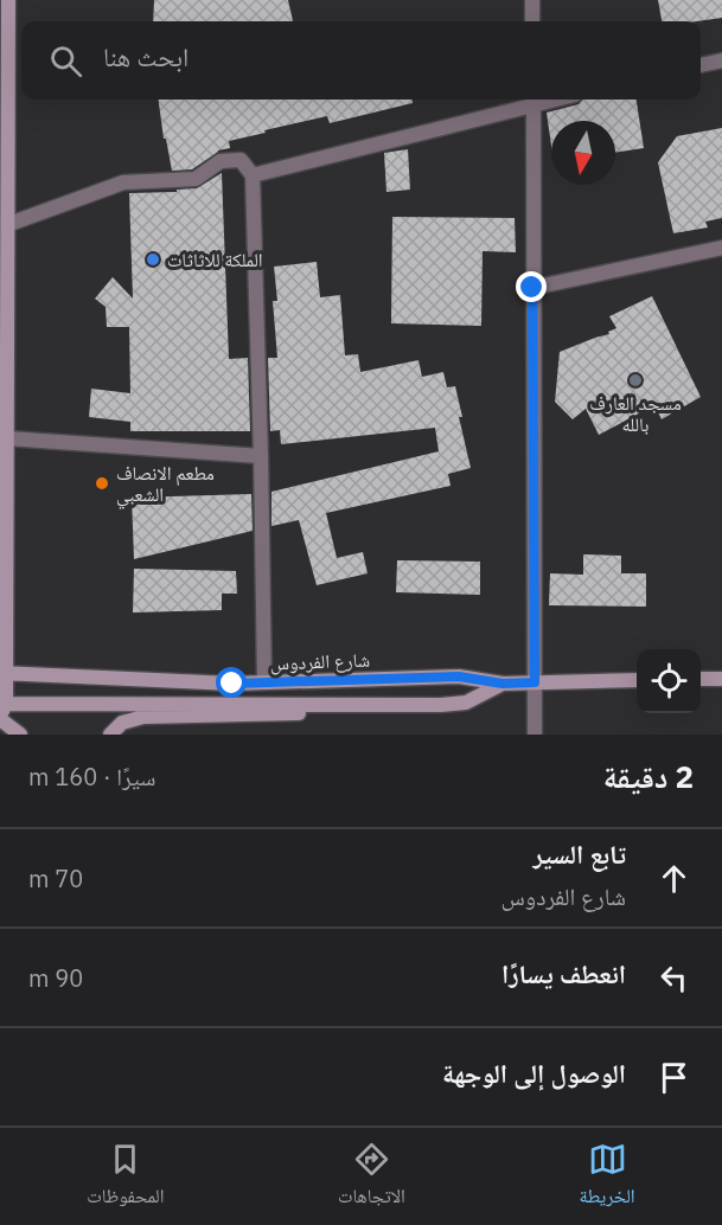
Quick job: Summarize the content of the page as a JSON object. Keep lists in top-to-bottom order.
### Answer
{
  "streets": {
    "street": ["شارع الفردوس"]
  },
  "places": ["الملكة للاثاثات", "مسجد العارف بالله", "مطعم الانصاف الشعبي"],
  "north": "bottom",
  "page": {
    "search": "ابحث هنا",
    "heading": ["2 دقيقة", "سيرًا · 160 m"],
    "list": [
      ["تابع السير", "شارع الفردوس", "70 m"],
      ["انعطف يسارًا", "90 m"],
      "الوصول إلى الوجهة"
    ],
    "nav": ["الخريطة", "الاتجاهات", "المحفوظات"]
  }
}
